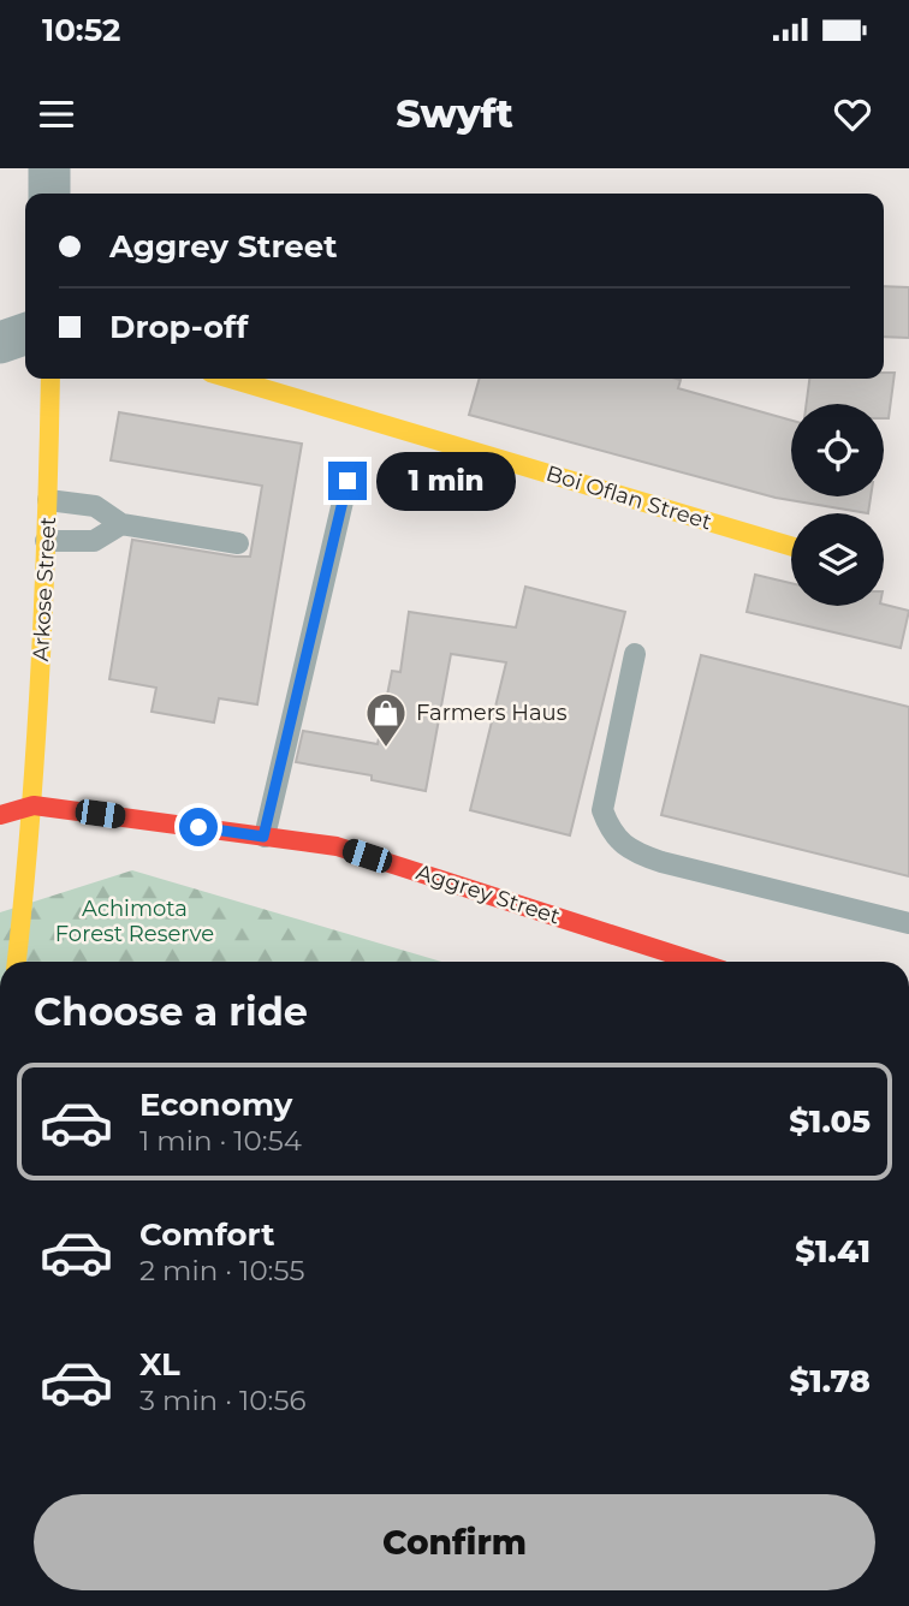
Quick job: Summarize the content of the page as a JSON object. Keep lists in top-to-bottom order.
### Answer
{
  "streets": {
    "street": ["Boi Oflan Street", "Arkose Street", "Aggrey Street"]
  },
  "crossings": [
    ["Arkose Street", "Aggrey Street"]
  ],
  "parks": ["Achimota Forest Reserve"],
  "places": {
    "shop": ["Farmers Haus"]
  },
  "page": {
    "status": "10:52",
    "header": "Swyft",
    "banner": ["Aggrey Street", "Drop-off"],
    "bubble": "1 min",
    "heading": "Choose a ride",
    "list": [
      {
        "name": "Economy",
        "note": "1 min · 10:54",
        "value": "$1.05"
      },
      {
        "name": "Comfort",
        "note": "2 min · 10:55",
        "value": "$1.41"
      },
      {
        "name": "XL",
        "note": "3 min · 10:56",
        "value": "$1.78"
      }
    ],
    "buttons": "Confirm"
  }
}
